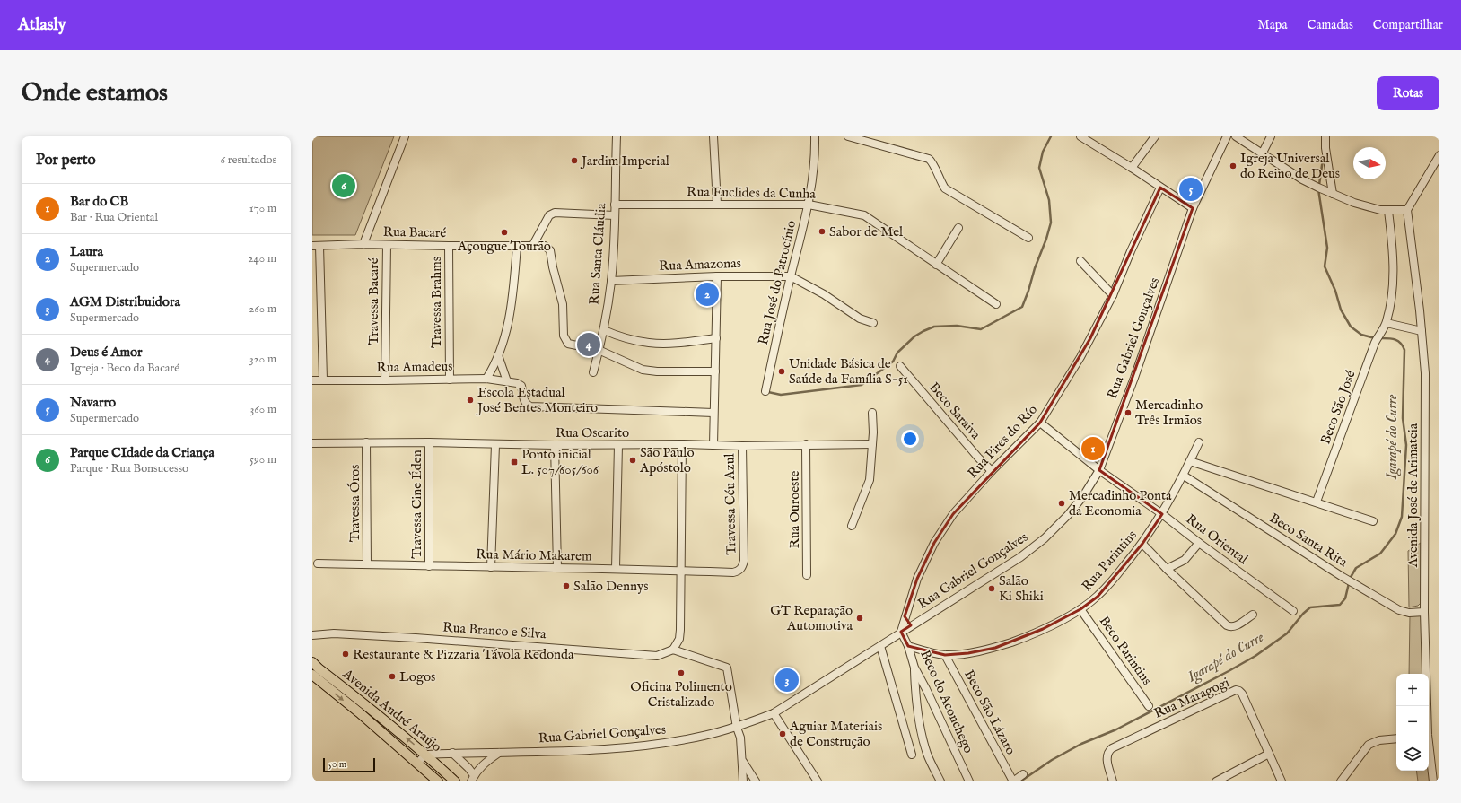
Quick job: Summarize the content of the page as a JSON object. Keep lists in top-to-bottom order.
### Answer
{
  "streets": {
    "main road": ["Avenida André Araújo"],
    "street": [
      "Rua Euclides da Cunha",
      "Rua Bacaré",
      "Rua Santa Cláudia",
      "Rua Amazonas",
      "Rua José do Patrocínio",
      "Travessa Bacaré",
      "Travessa Brahms",
      "Rua Gabriel Gonçalves",
      "Rua Amadeus",
      "Beco São José",
      "Beco Saraiva",
      "Rua Oscarito",
      "Rua Pires do Río",
      "Avenida José de Arimateia",
      "Travessa Óros",
      "Travessa Cine Éden",
      "Travessa Céu Azul",
      "Rua Ouroeste",
      "Rua Oriental",
      "Beco Santa Rita",
      "Rua Mário Makarem",
      "Rua Parintins",
      "Rua Branco e Silva",
      "Beco Parintins",
      "Rua Maragogi",
      "Beco do Aconchego",
      "Beco São Lázaro"
    ]
  },
  "crossings": [
    ["Rua Euclides da Cunha", "Rua Santa Cláudia"],
    ["Rua Euclides da Cunha", "Rua José do Patrocínio"],
    ["Rua Bacaré", "Travessa Bacaré"],
    ["Rua Bacaré", "Travessa Brahms"],
    ["Rua Santa Cláudia", "Rua Amazonas"],
    ["Rua Amazonas", "Rua José do Patrocínio"],
    ["Travessa Bacaré", "Rua Amadeus"],
    ["Travessa Brahms", "Rua Amadeus"],
    ["Rua Gabriel Gonçalves", "Rua Pires do Río"],
    ["Rua Gabriel Gonçalves", "Rua Oriental"],
    ["Rua Gabriel Gonçalves", "Beco do Aconchego"],
    ["Rua Gabriel Gonçalves", "Avenida André Araújo"],
    ["Beco Saraiva", "Rua Pires do Río"],
    ["Rua Oscarito", "Travessa Óros"],
    ["Rua Oscarito", "Travessa Cine Éden"],
    ["Rua Oscarito", "Travessa Céu Azul"],
    ["Rua Oscarito", "Rua Ouroeste"],
    ["Rua Pires do Río", "Rua Oriental"],
    ["Rua Pires do Río", "Beco do Aconchego"],
    ["Avenida José de Arimateia", "Beco Santa Rita"],
    ["Travessa Óros", "Rua Mário Makarem"],
    ["Travessa Cine Éden", "Rua Mário Makarem"],
    ["Travessa Céu Azul", "Rua Mário Makarem"],
    ["Rua Oriental", "Rua Parintins"],
    ["Beco Santa Rita", "Rua Parintins"],
    ["Rua Parintins", "Beco Parintins"],
    ["Rua Parintins", "Beco do Aconchego"],
    ["Rua Parintins", "Beco São Lázaro"]
  ],
  "water": ["Igarapé do Curre"],
  "places": {
    "other": [
      "Jardim Imperial",
      "Igreja Universal do Reino de Deus",
      "Sabor de Mel",
      "Açougue Tourão",
      "Unidade Básica de Saúde da Família S-51",
      "Escola Estadual José Bentes Monteiro",
      "Mercadinho Três Irmãos",
      "São Paulo Apóstolo",
      "Mercadinho Ponta da Economia",
      "Salão Dennys",
      "Salão Ki Shiki",
      "GT Reparação Automotiva",
      "Restaurante & Pizzaria Távola Redonda",
      "Oficina Polimento Cristalizado",
      "Logos",
      "Aguiar Materiais de Construção"
    ],
    "transit": ["Ponto inicial L. 507/605/606"]
  },
  "scale_bar": "50 m",
  "north": "right",
  "page": {
    "header": "Atlasly",
    "nav": ["Mapa", "Camadas", "Compartilhar"],
    "buttons": "Rotas",
    "title": "Onde estamos",
    "heading": ["Por perto", "6 resultados"],
    "pins": [
      "6",
      "5",
      "2",
      "4",
      "1",
      "3"
    ],
    "list": [
      {
        "mark": "1",
        "name": "Bar do CB",
        "note": "Bar · Rua Oriental",
        "value": "170 m"
      },
      {
        "mark": "2",
        "name": "Laura",
        "note": "Supermercado",
        "value": "240 m"
      },
      {
        "mark": "3",
        "name": "AGM Distribuidora",
        "note": "Supermercado",
        "value": "260 m"
      },
      {
        "mark": "4",
        "name": "Deus é Amor",
        "note": "Igreja · Beco da Bacaré",
        "value": "320 m"
      },
      {
        "mark": "5",
        "name": "Navarro",
        "note": "Supermercado",
        "value": "360 m"
      },
      {
        "mark": "6",
        "name": "Parque CIdade da Criança",
        "note": "Parque · Rua Bonsucesso",
        "value": "590 m"
      }
    ],
    "map_buttons": ["+", "−"],
    "scale": "50 m"
  }
}
